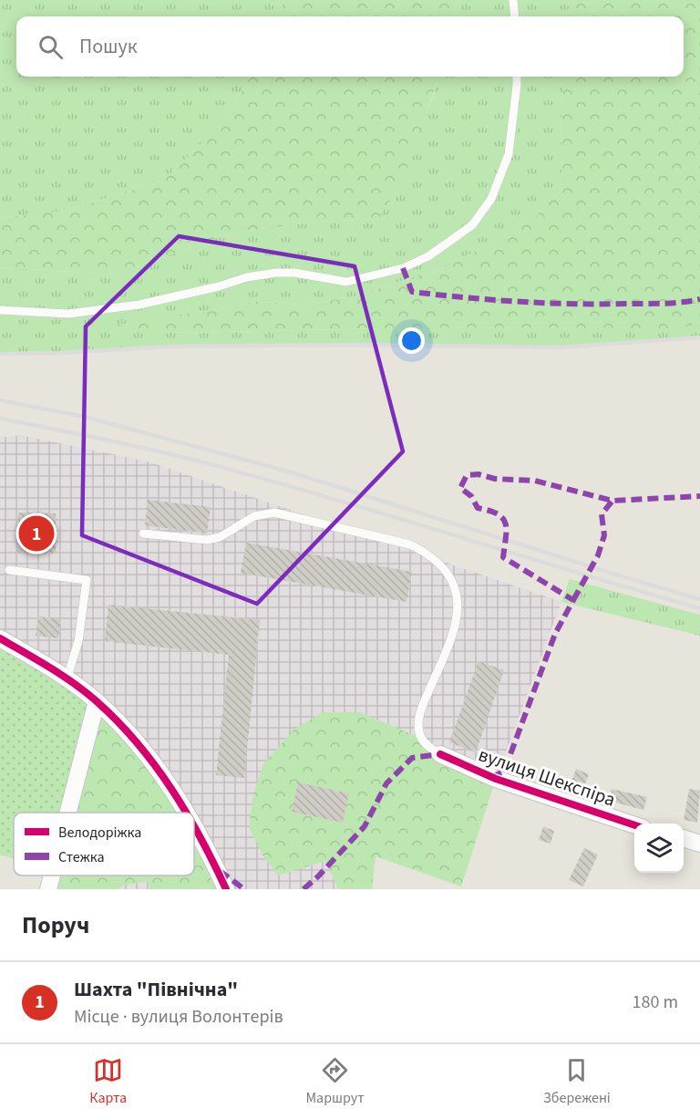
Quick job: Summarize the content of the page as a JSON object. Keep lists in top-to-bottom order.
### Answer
{
  "streets": {
    "street": ["вулиця Шекспіра"]
  },
  "legend": ["Велодоріжка", "Стежка"],
  "page": {
    "search": "Пошук",
    "pins": "1",
    "heading": "Поруч",
    "list": [
      {
        "mark": "1",
        "name": "Шахта \"Північна\"",
        "note": "Місце · вулиця Волонтерів",
        "value": "180 m"
      }
    ],
    "nav": ["Карта", "Маршрут", "Збережені"]
  }
}
